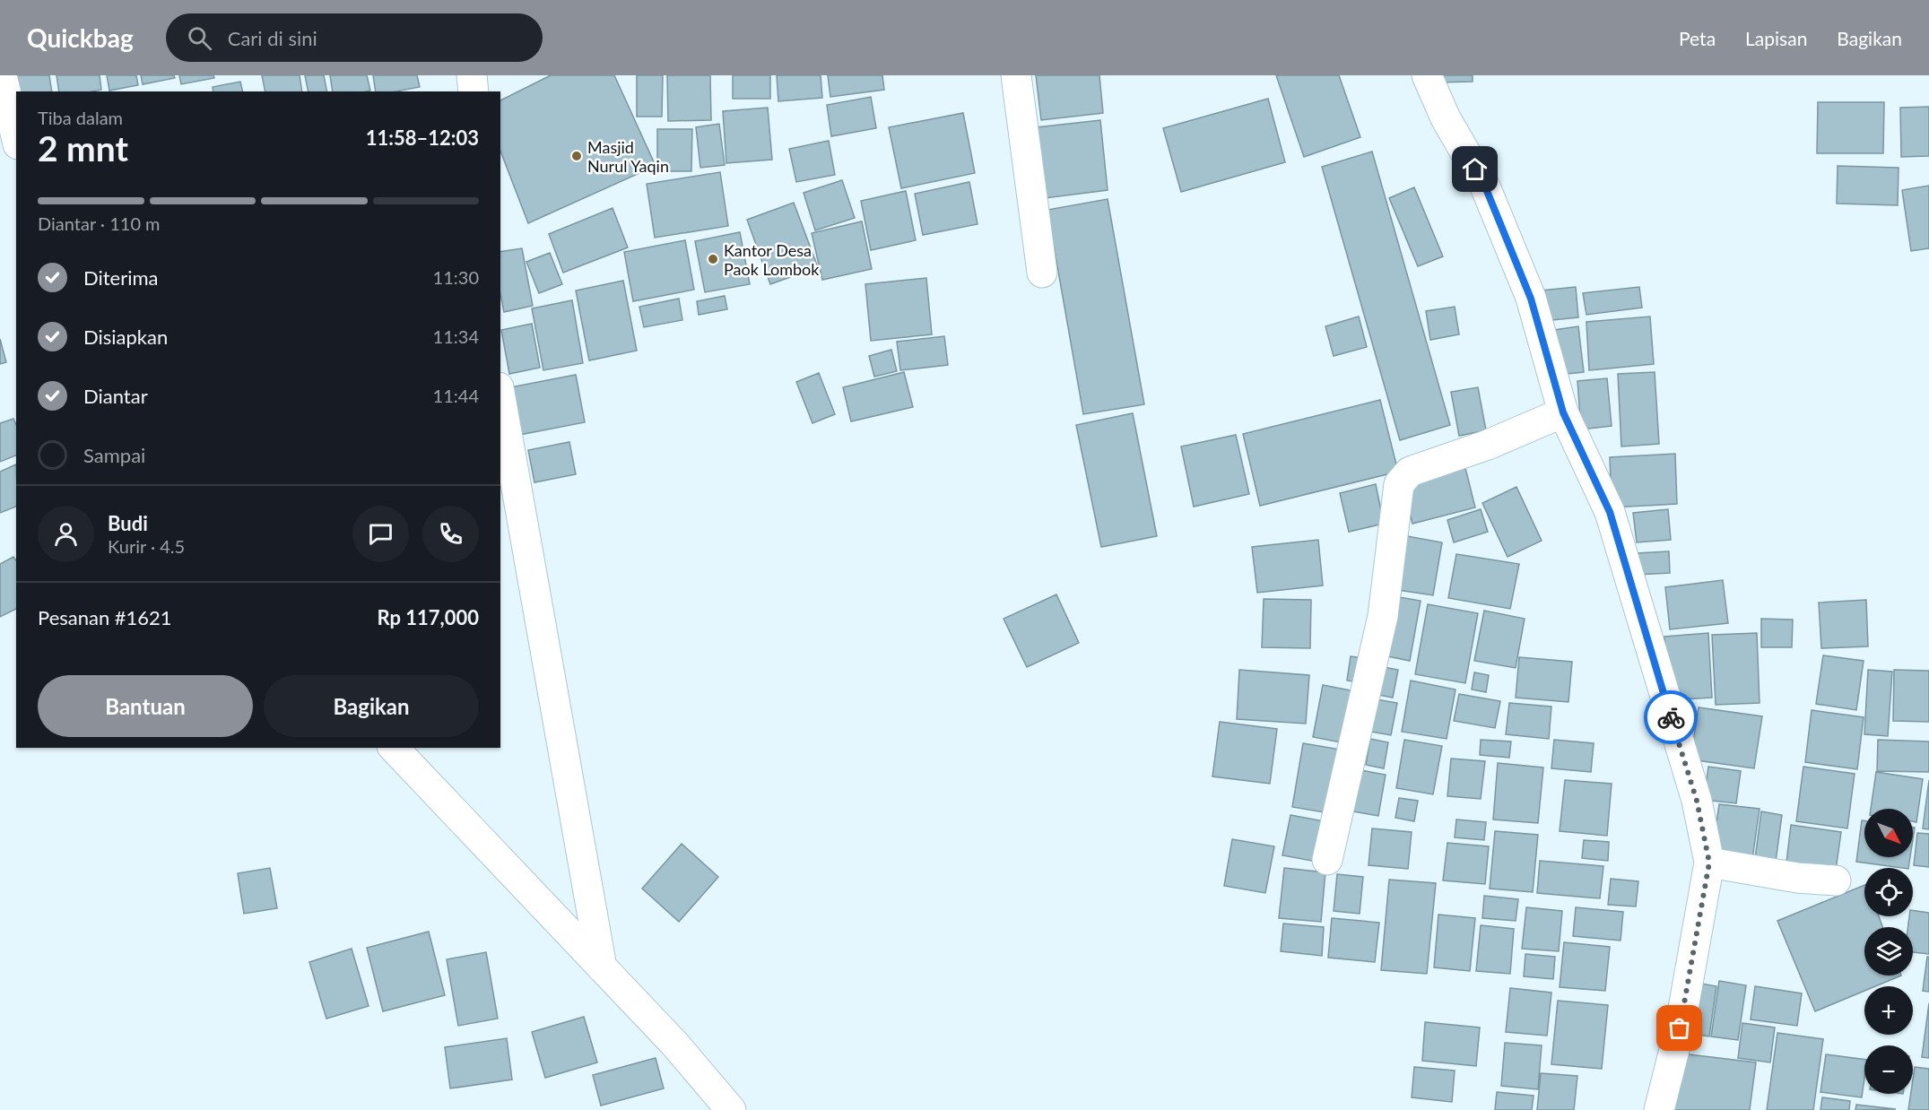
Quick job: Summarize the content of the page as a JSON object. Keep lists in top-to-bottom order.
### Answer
{
  "places": ["Masjid Nurul Yaqin", "Kantor Desa Paok Lombok"],
  "north": "bottom right",
  "page": {
    "header": "Quickbag",
    "search": "Cari di sini",
    "nav": ["Peta", "Lapisan", "Bagikan"],
    "heading": ["2 mnt", "Tiba dalam", "11:58–12:03"],
    "panel": [
      "Budi",
      "Kurir · 4.5",
      "Pesanan #1621",
      "Rp 117,000"
    ],
    "bar": "Diantar · 110 m",
    "list": [
      ["Diterima", "11:30"],
      ["Disiapkan", "11:34"],
      ["Diantar", "11:44"],
      "Sampai"
    ],
    "buttons": ["Bantuan", "Bagikan"],
    "map_buttons": ["+", "−"]
  }
}
